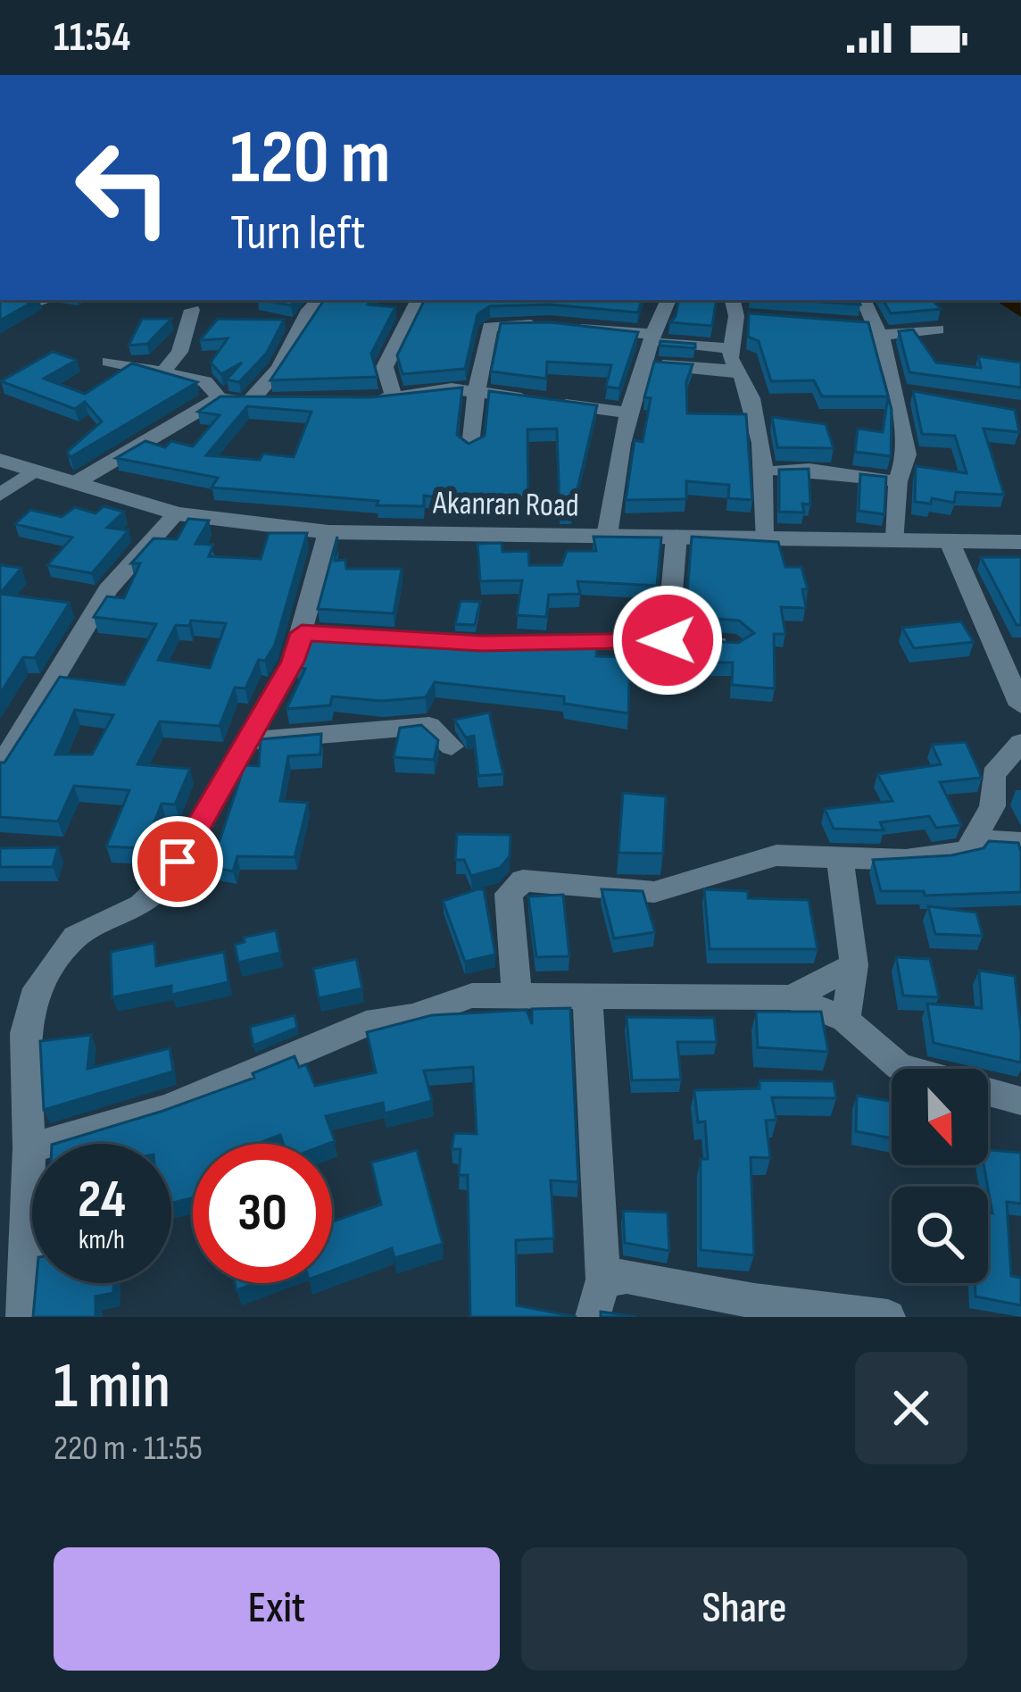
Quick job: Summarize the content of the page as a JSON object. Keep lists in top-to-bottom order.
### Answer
{
  "streets": {
    "main road": ["Akanran Road"]
  },
  "north": "bottom",
  "page": {
    "status": "11:54",
    "turn": ["120 m", "Turn left"],
    "speed": "24 km/h",
    "limit": "30",
    "heading": ["1 min", "220 m · 11:55"],
    "buttons": ["Exit", "Share"]
  }
}
